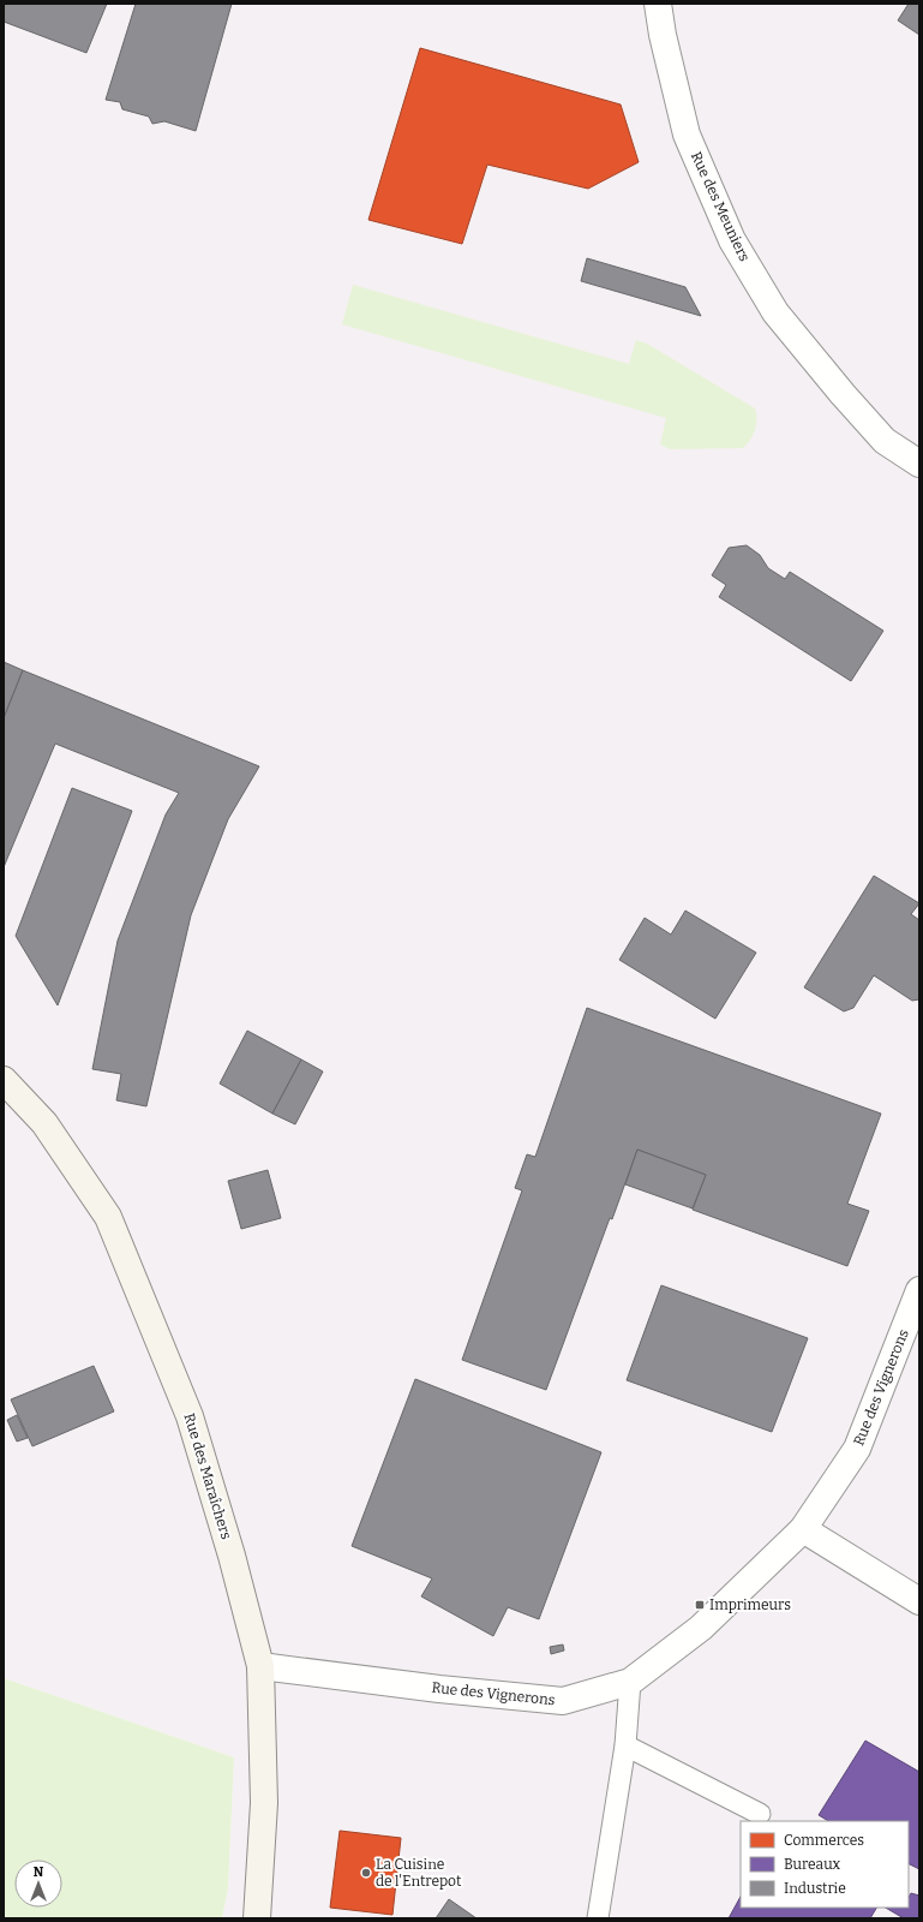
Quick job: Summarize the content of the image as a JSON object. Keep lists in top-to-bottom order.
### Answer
{
  "streets": {
    "street": ["Rue des Meuniers", "Rue des Vignerons", "Rue des Maraîchers"]
  },
  "crossings": [
    ["Rue des Vignerons", "Rue des Maraîchers"]
  ],
  "places": {
    "transit": ["Imprimeurs"],
    "other": ["La Cuisine de l'Entrepot"]
  },
  "legend": ["Commerces", "Bureaux", "Industrie"],
  "north": "top"
}
